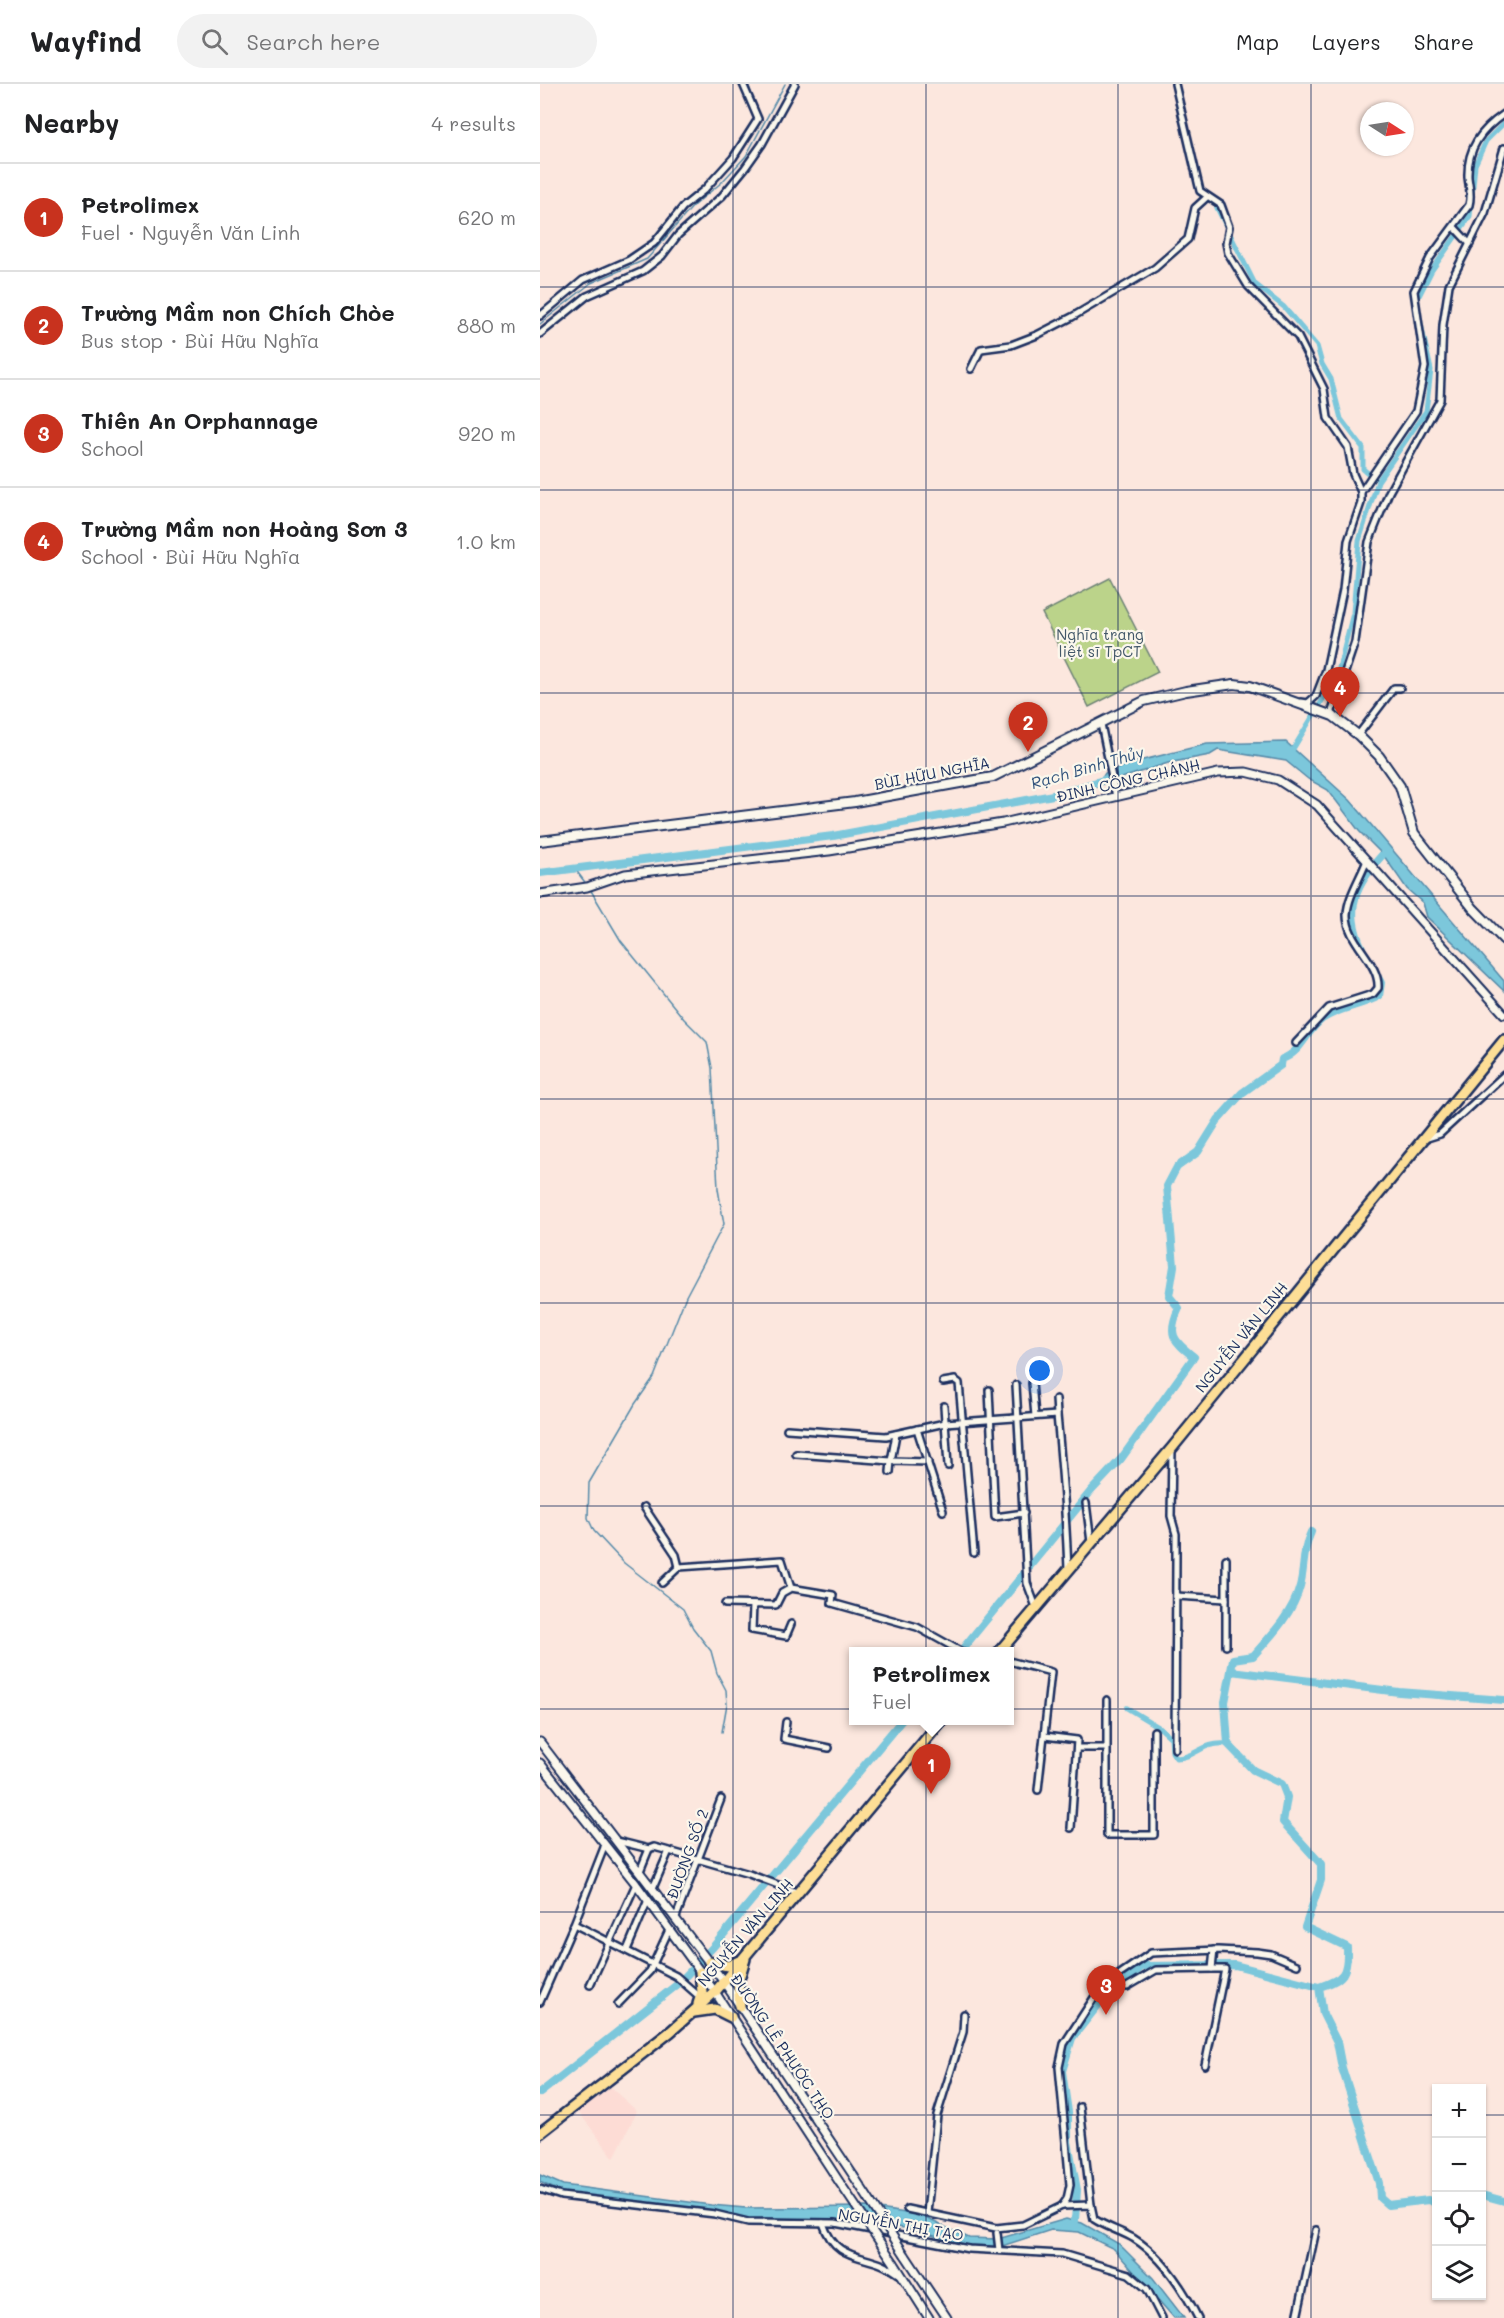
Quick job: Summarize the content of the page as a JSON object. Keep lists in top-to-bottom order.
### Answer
{
  "streets": {
    "highway": ["NGUYỄN VĂN LINH"],
    "main road": ["BÙI HỮU NGHĨA"],
    "street": [
      "ĐINH CÔNG CHÁNH",
      "ĐƯỜNG SỐ 2",
      "ĐƯỜNG LÊ PHƯỚC THỌ",
      "NGUYỄN THỊ TẠO"
    ]
  },
  "crossings": [
    ["NGUYỄN VĂN LINH", "ĐƯỜNG LÊ PHƯỚC THỌ"],
    ["ĐƯỜNG SỐ 2", "ĐƯỜNG LÊ PHƯỚC THỌ"]
  ],
  "water": ["Rạch Bình Thủy"],
  "parks": ["Nghĩa trang liệt sĩ TpCT"],
  "north": "right",
  "page": {
    "header": "Wayfind",
    "search": "Search here",
    "nav": ["Map", "Layers", "Share"],
    "heading": ["Nearby", "4 results"],
    "list": [
      {
        "mark": "1",
        "name": "Petrolimex",
        "note": "Fuel · Nguyễn Văn Linh",
        "value": "620 m"
      },
      {
        "mark": "2",
        "name": "Trường Mầm non Chích Chòe",
        "note": "Bus stop · Bùi Hữu Nghĩa",
        "value": "880 m"
      },
      {
        "mark": "3",
        "name": "Thiên An Orphannage",
        "note": "School",
        "value": "920 m"
      },
      {
        "mark": "4",
        "name": "Trường Mầm non Hoàng Sơn 3",
        "note": "School · Bùi Hữu Nghĩa",
        "value": "1.0 km"
      }
    ],
    "pins": [
      "4",
      "2",
      "1",
      "3"
    ],
    "popup": ["Petrolimex", "Fuel"],
    "map_buttons": ["+", "−"]
  }
}
